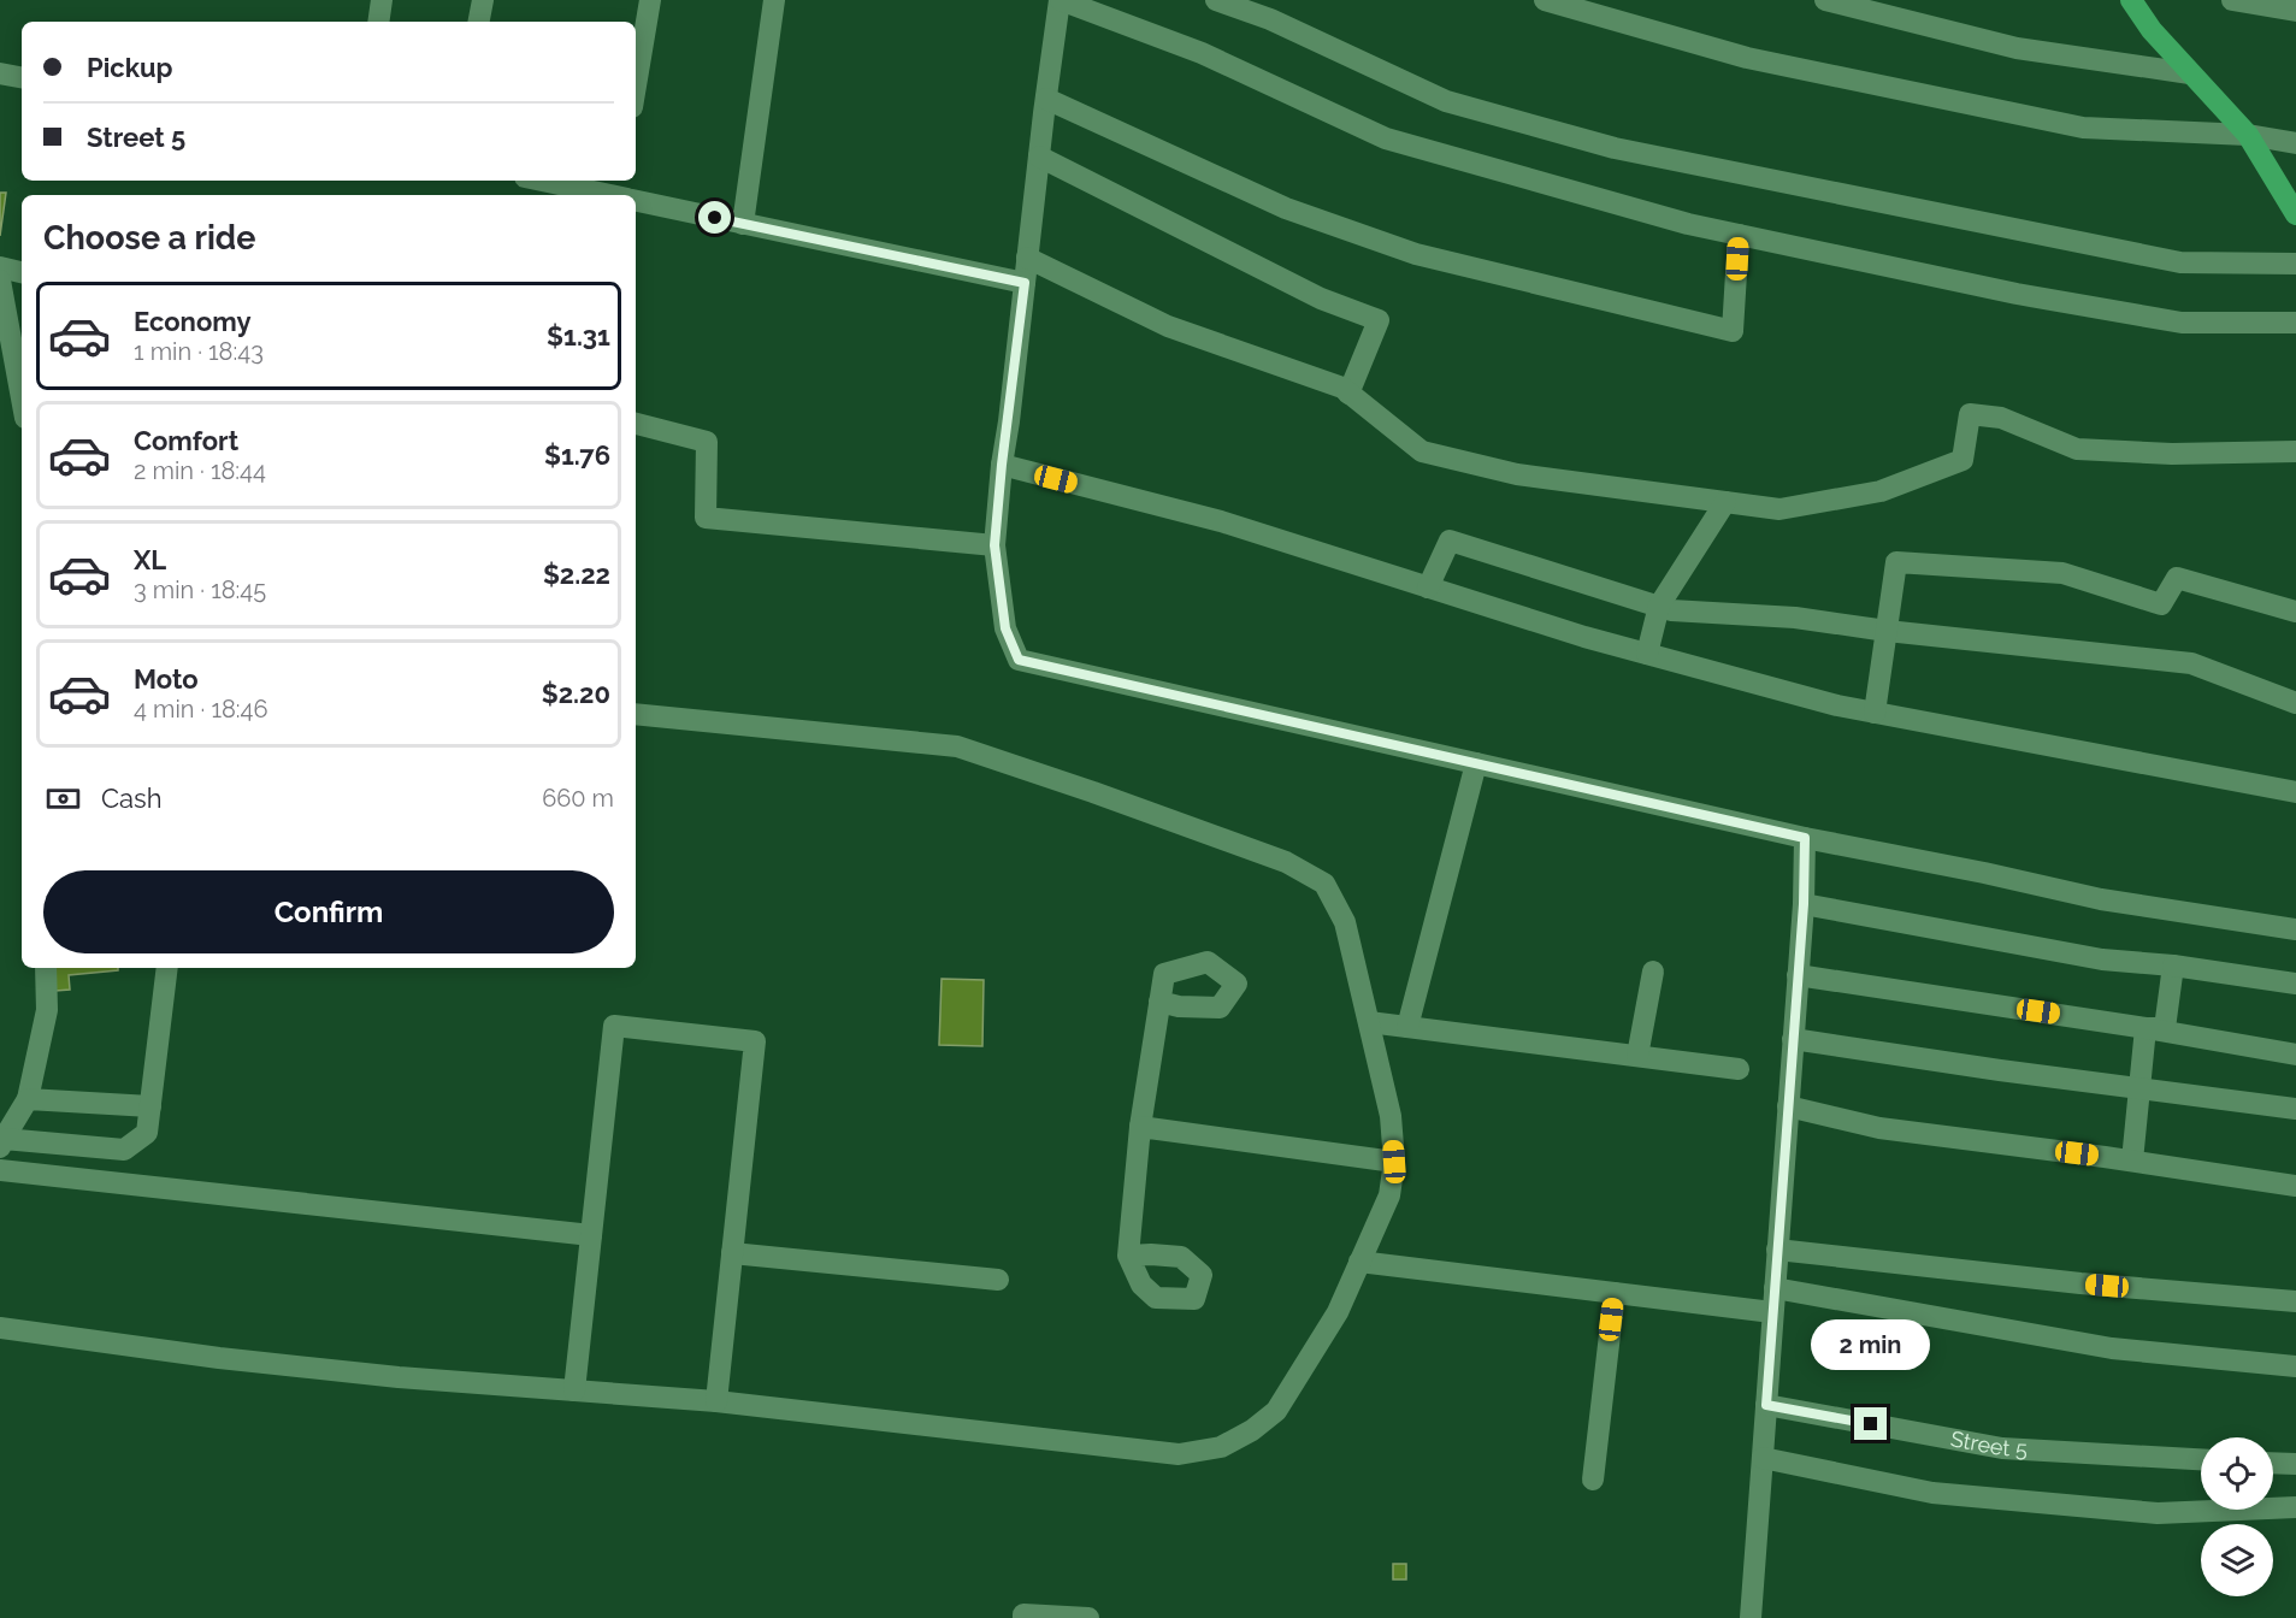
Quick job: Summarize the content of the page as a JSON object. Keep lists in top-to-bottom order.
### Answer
{
  "streets": {
    "street": ["Street 5"]
  },
  "page": {
    "banner": ["Pickup", "Street 5"],
    "heading": "Choose a ride",
    "list": [
      {
        "name": "Economy",
        "note": "1 min · 18:43",
        "value": "$1.31"
      },
      {
        "name": "Comfort",
        "note": "2 min · 18:44",
        "value": "$1.76"
      },
      {
        "name": "XL",
        "note": "3 min · 18:45",
        "value": "$2.22"
      },
      {
        "name": "Moto",
        "note": "4 min · 18:46",
        "value": "$2.20"
      }
    ],
    "pay": ["Cash", "660 m"],
    "buttons": "Confirm",
    "bubble": "2 min"
  }
}
